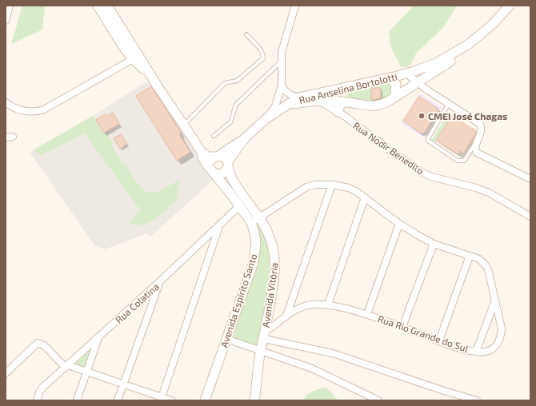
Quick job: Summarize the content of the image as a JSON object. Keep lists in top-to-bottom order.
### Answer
{
  "streets": {
    "street": [
      "Rua Anselina Bortolotti",
      "Rua Nodir Benedito",
      "Avenida Vitória",
      "Avenida Espírito Santo",
      "Rua Colatina",
      "Rua Rio Grande do Sul"
    ]
  },
  "crossings": [
    ["Rua Anselina Bortolotti", "Rua Nodir Benedito"],
    ["Avenida Vitória", "Avenida Espírito Santo"],
    ["Avenida Vitória", "Rua Rio Grande do Sul"],
    ["Avenida Espírito Santo", "Rua Colatina"]
  ],
  "places": ["CMEI José Chagas"]
}
